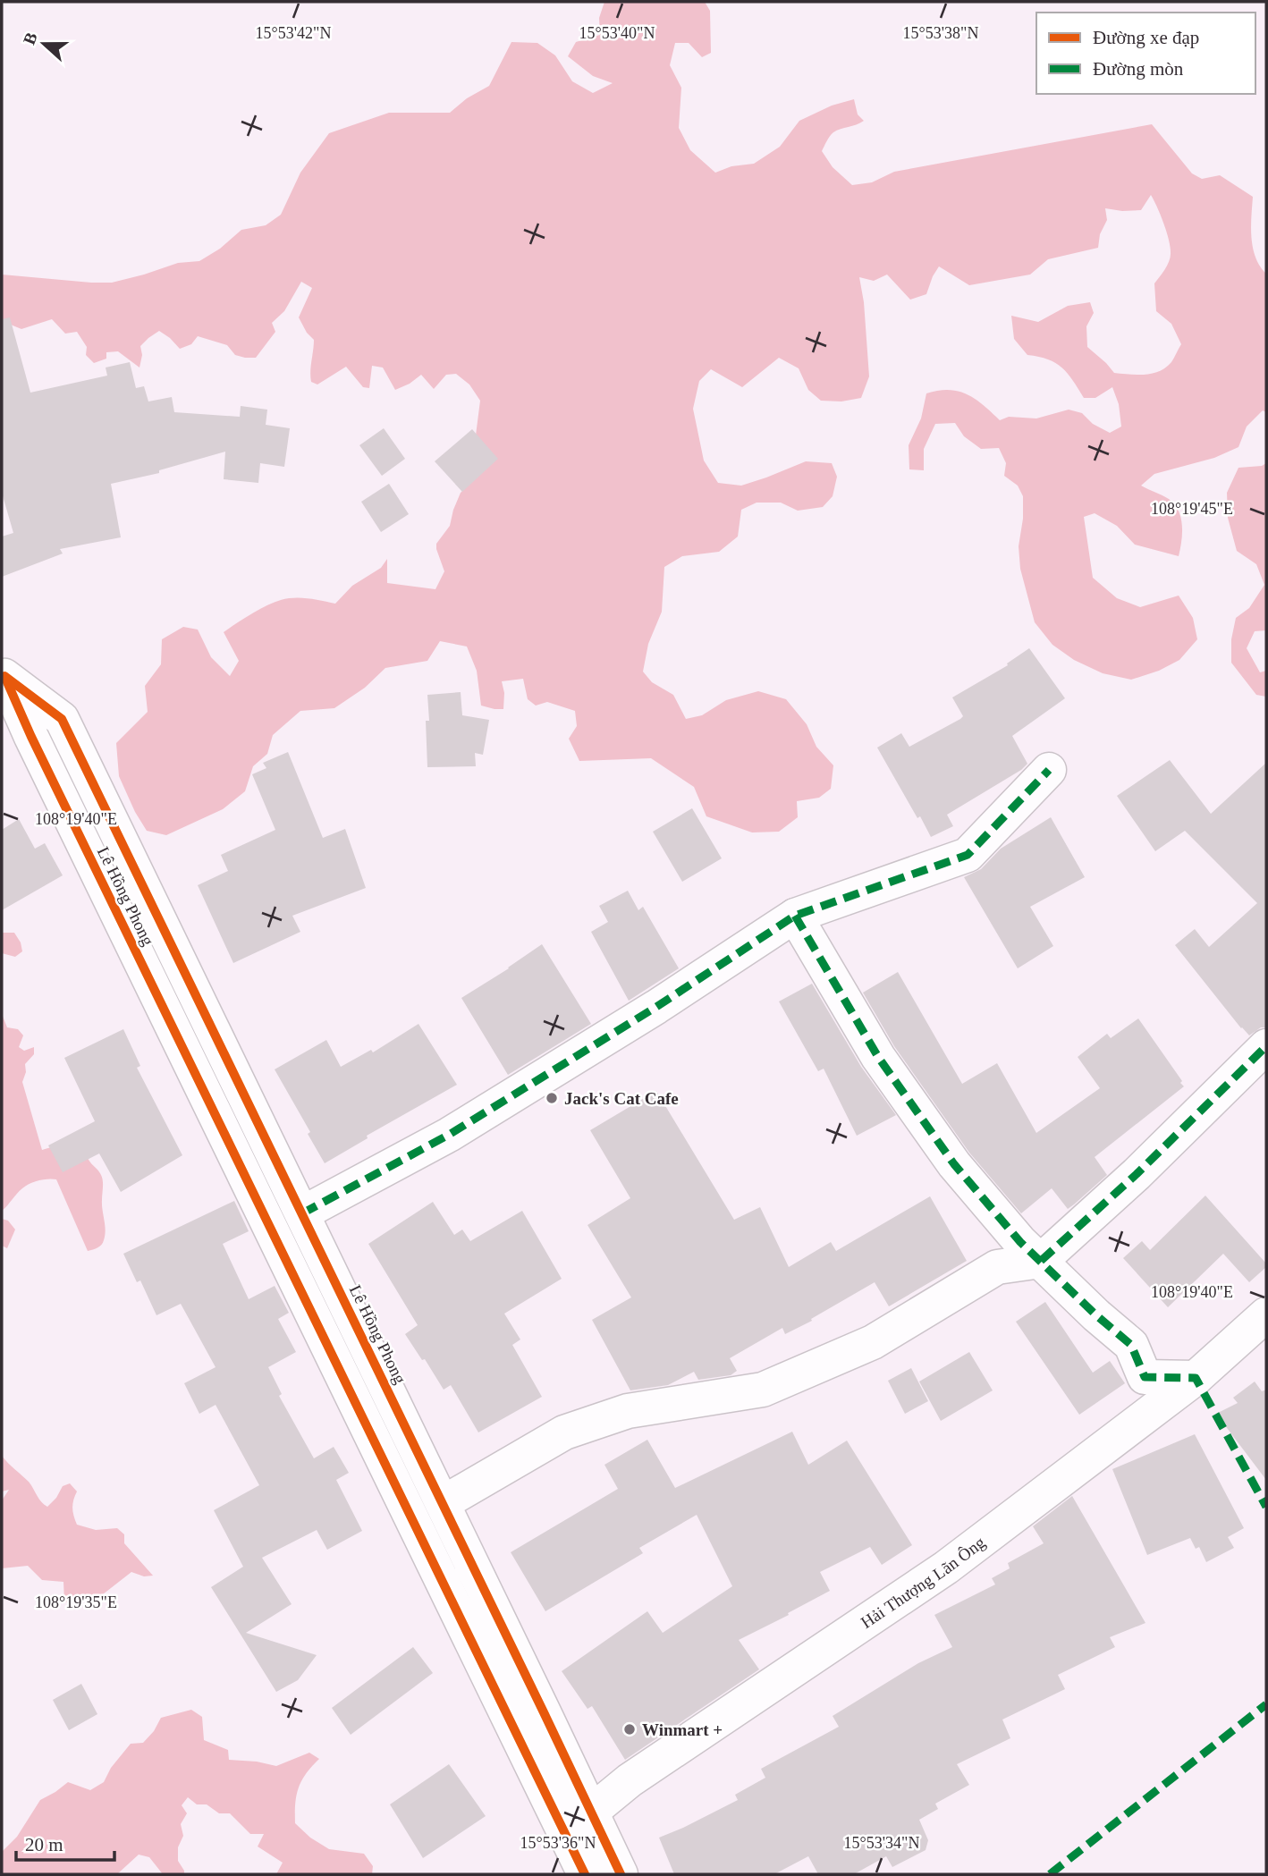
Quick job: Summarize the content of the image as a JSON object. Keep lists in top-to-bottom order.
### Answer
{
  "streets": {
    "street": ["Lê Hồng Phong", "Hải Thượng Lãn Ông"]
  },
  "crossings": [
    ["Lê Hồng Phong", "Hải Thượng Lãn Ông"]
  ],
  "places": ["Jack's Cat Cafe", "Winmart +"],
  "legend": ["Đường xe đạp", "Đường mòn"],
  "scale_bar": "20 m",
  "north": "left",
  "coordinates": [
    "15°53'42\"N",
    "15°53'40\"N",
    "15°53'38\"N",
    "108°19'45\"E",
    "108°19'40\"E",
    "108°19'35\"E",
    "15°53'36\"N",
    "15°53'34\"N"
  ]
}
